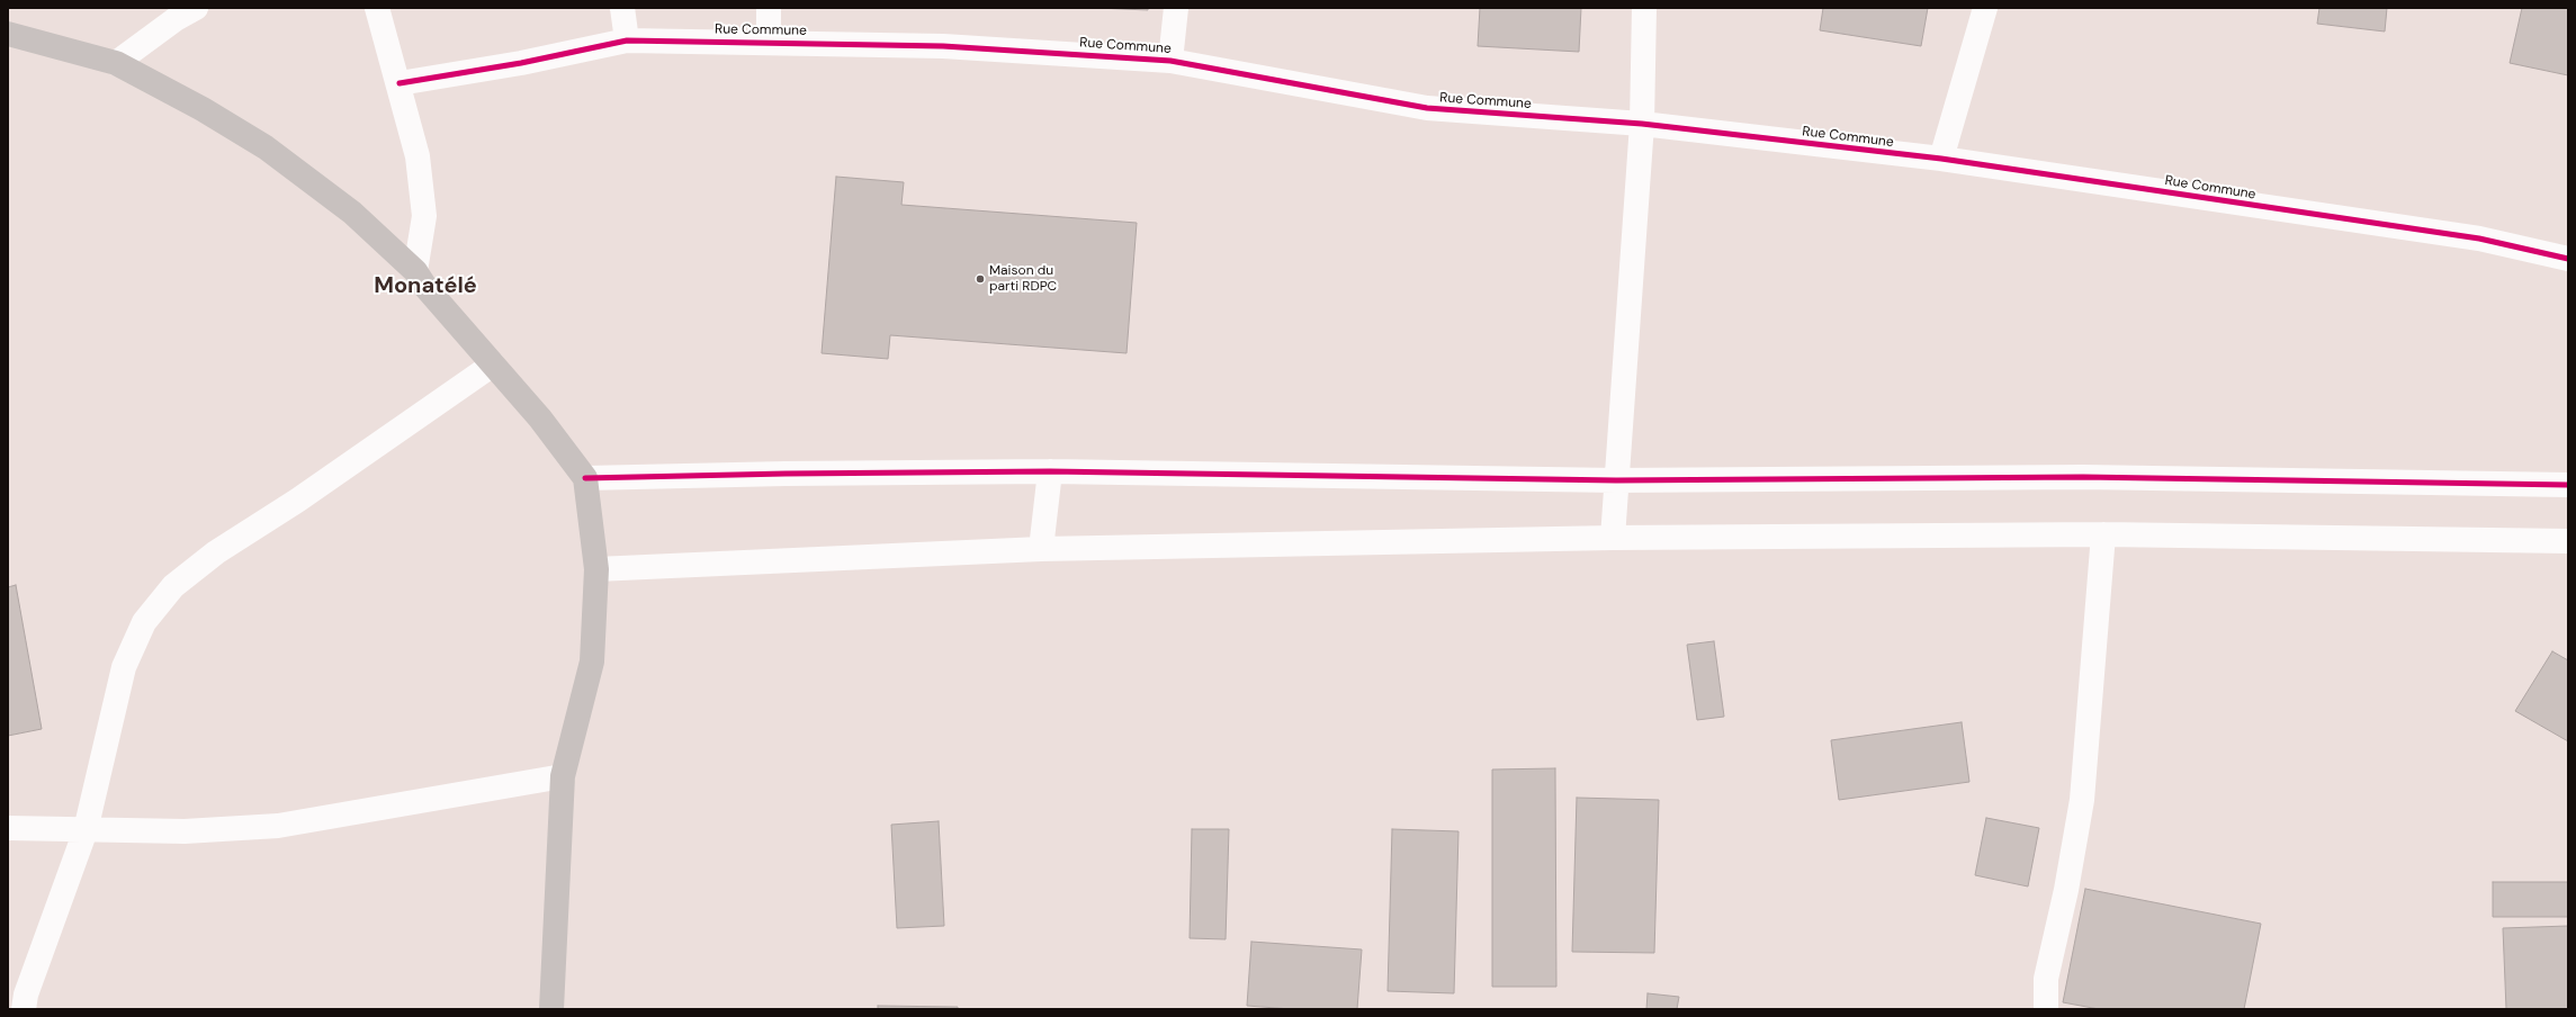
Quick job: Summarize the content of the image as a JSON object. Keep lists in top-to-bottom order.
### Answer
{
  "streets": {
    "street": ["Rue Commune"]
  },
  "districts": ["Monatélé"],
  "places": ["Maison du parti RDPC"]
}
